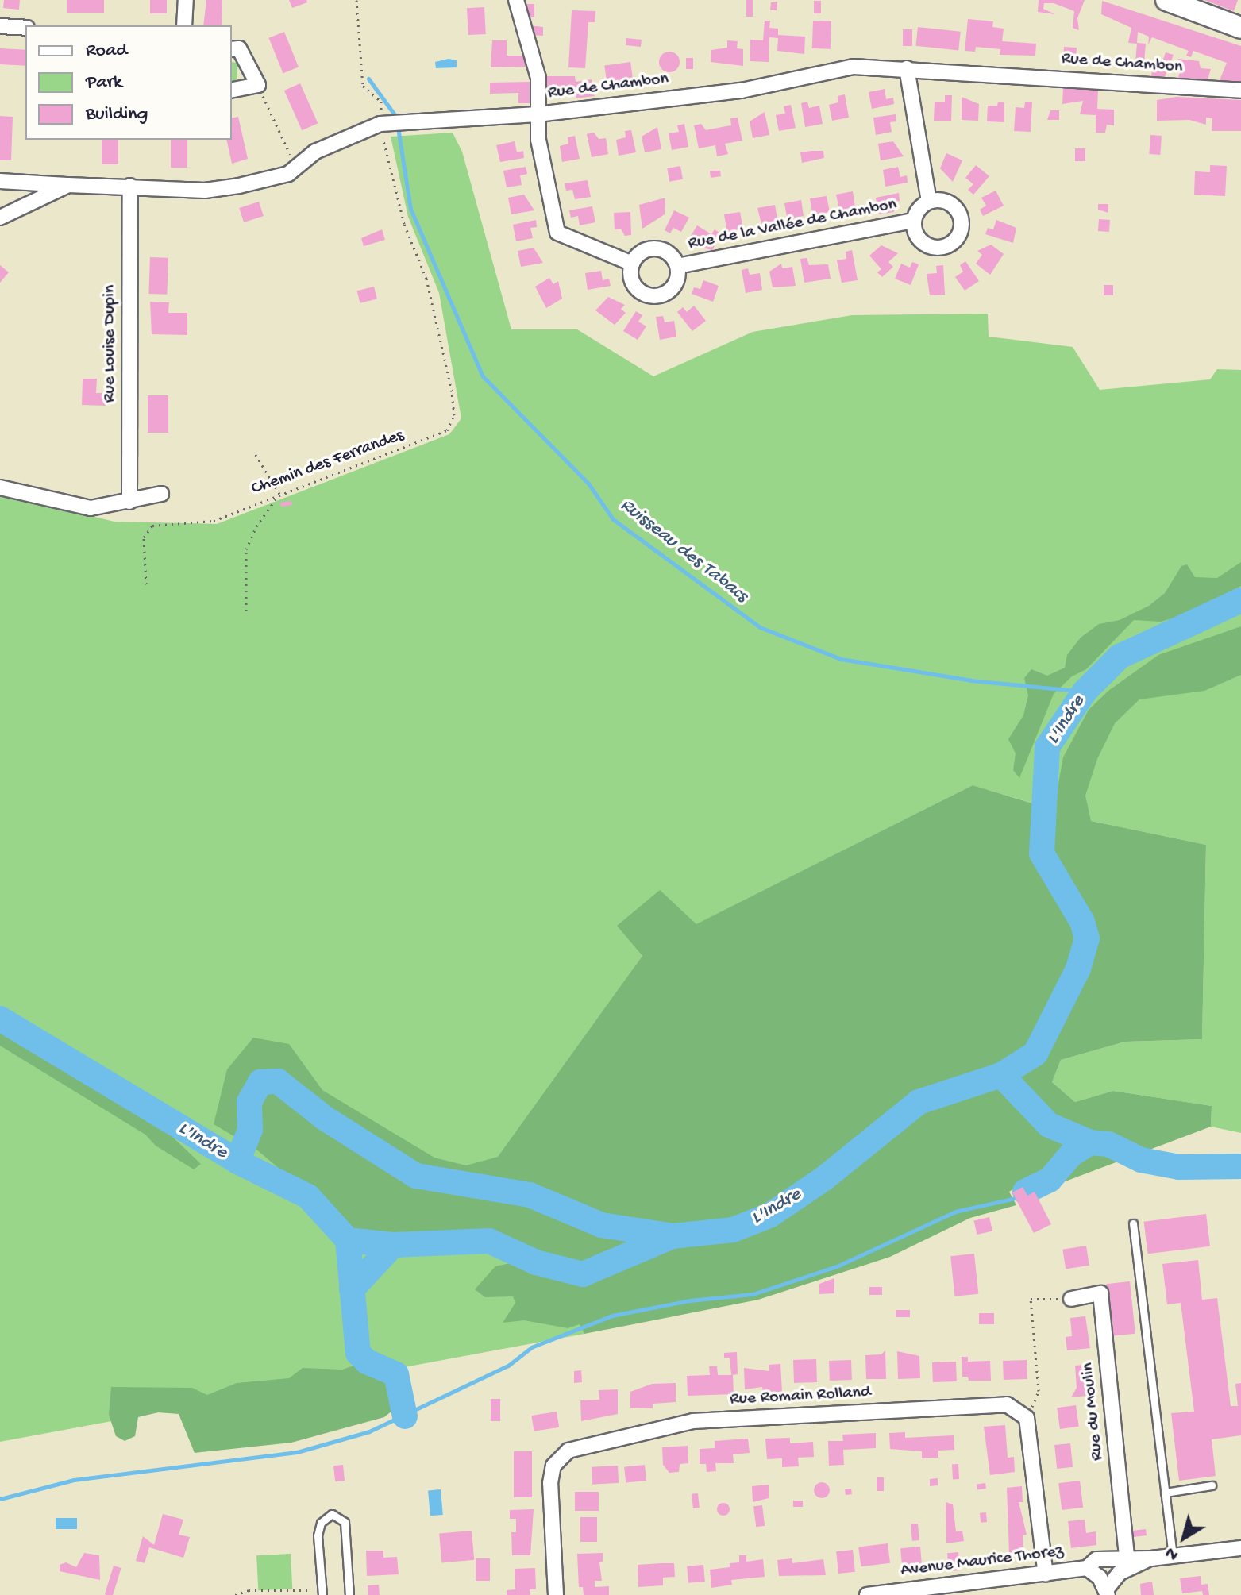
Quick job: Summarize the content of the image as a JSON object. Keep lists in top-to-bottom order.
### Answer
{
  "streets": {
    "street": [
      "Rue de Chambon",
      "Rue de la Vallée de Chambon",
      "Rue Louise Dupin",
      "Rue Romain Rolland",
      "Rue du Moulin",
      "Avenue Maurice Thorez"
    ],
    "path": ["Chemin des Ferrandes"]
  },
  "crossings": [
    ["Rue de Chambon", "Rue Louise Dupin"],
    ["Rue de Chambon", "Chemin des Ferrandes"]
  ],
  "water": ["Ruisseau des Tabacs", "L'Indre"],
  "legend": ["Road", "Park", "Building"],
  "north": "bottom left"
}
